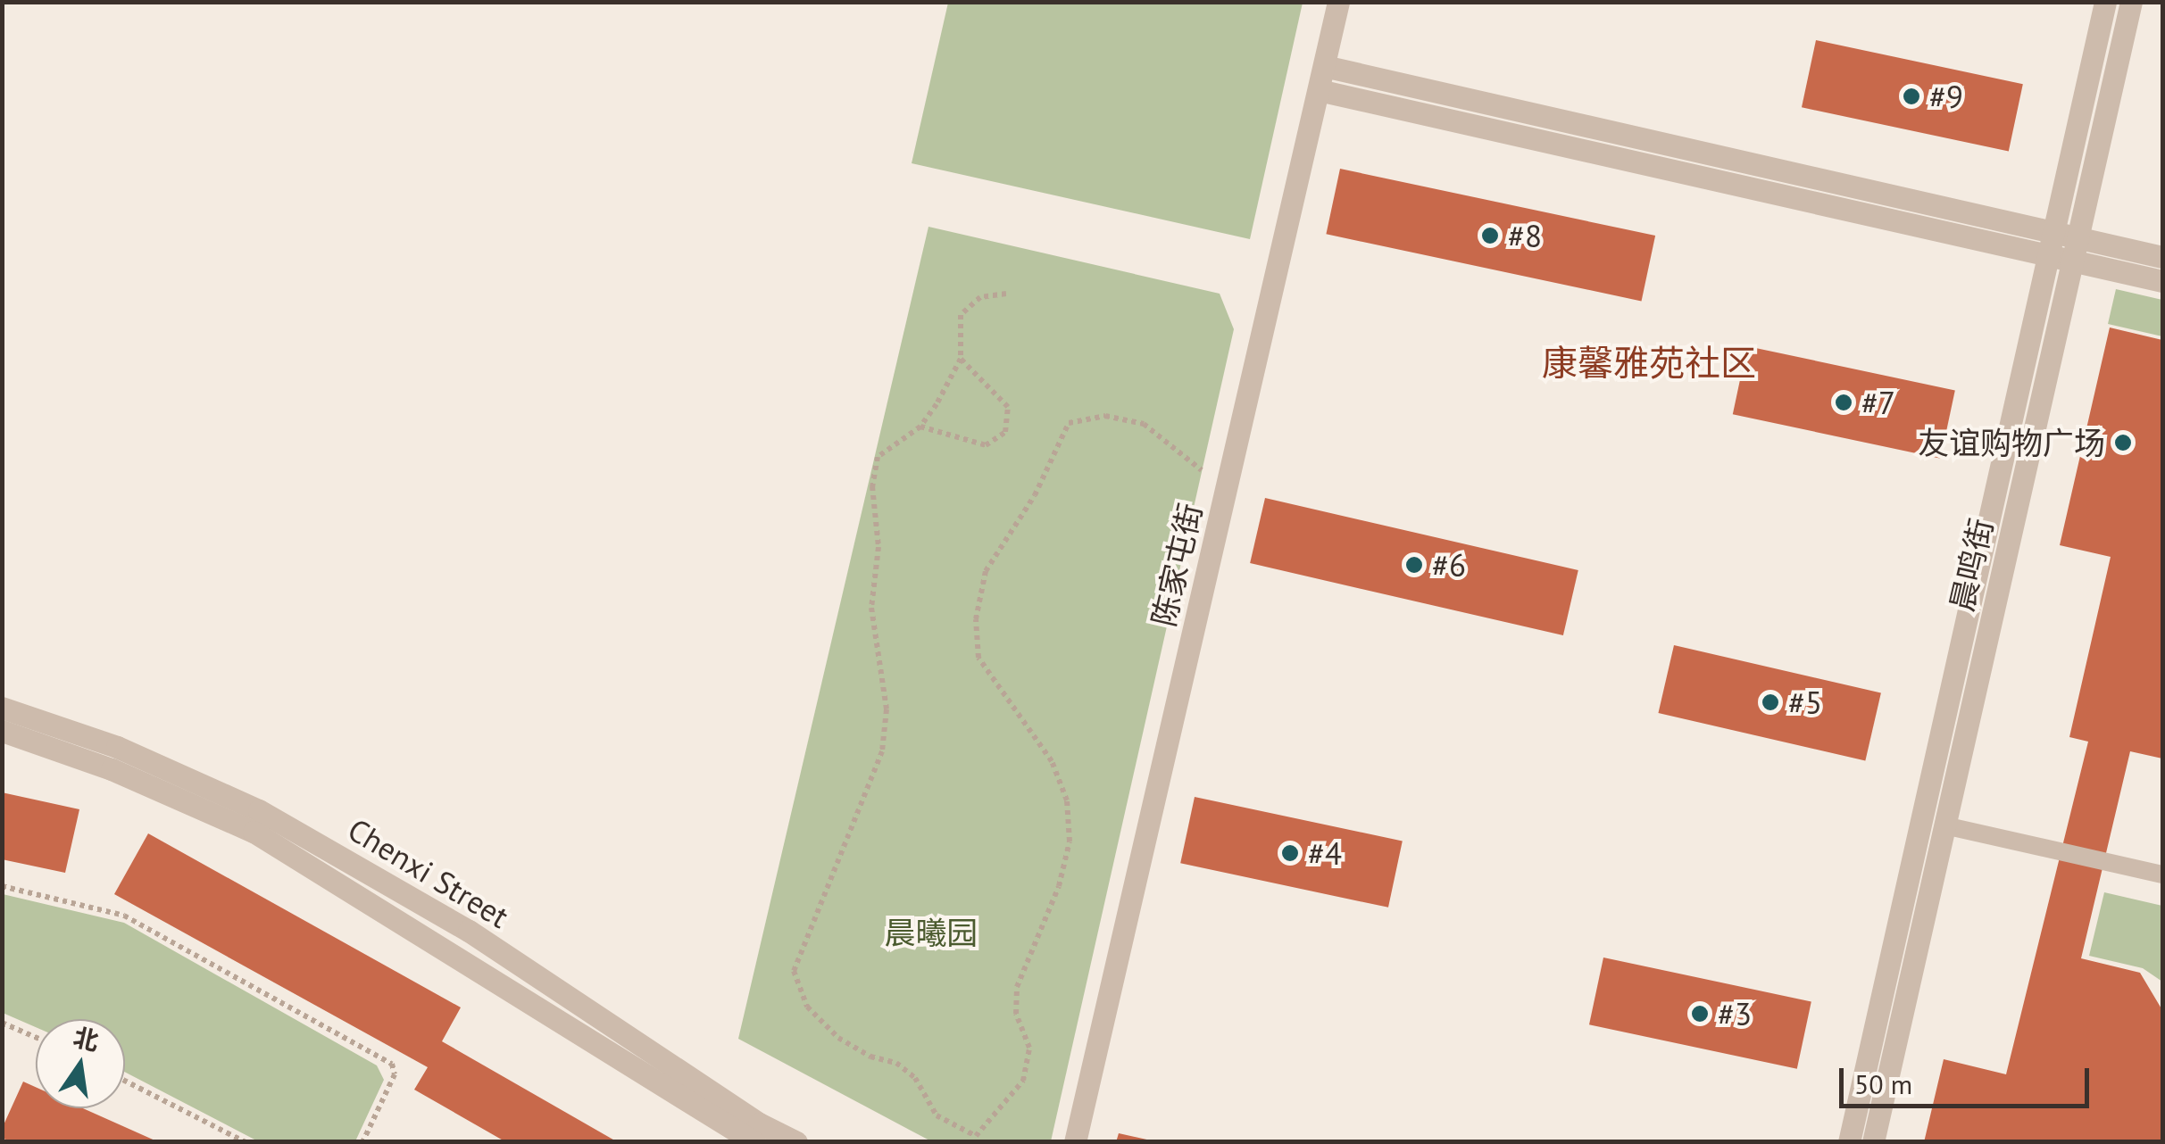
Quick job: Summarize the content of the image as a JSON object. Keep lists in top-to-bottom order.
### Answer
{
  "streets": {
    "street": ["陈家屯街", "晨鸣街", "Chenxi Street"]
  },
  "districts": ["康馨雅苑社区"],
  "parks": ["晨曦园"],
  "places": [
    "#9",
    "#8",
    "#7",
    "友谊购物广场",
    "#6",
    "#5",
    "#4",
    "#3"
  ],
  "scale_bar": "50 m",
  "north": "top"
}
